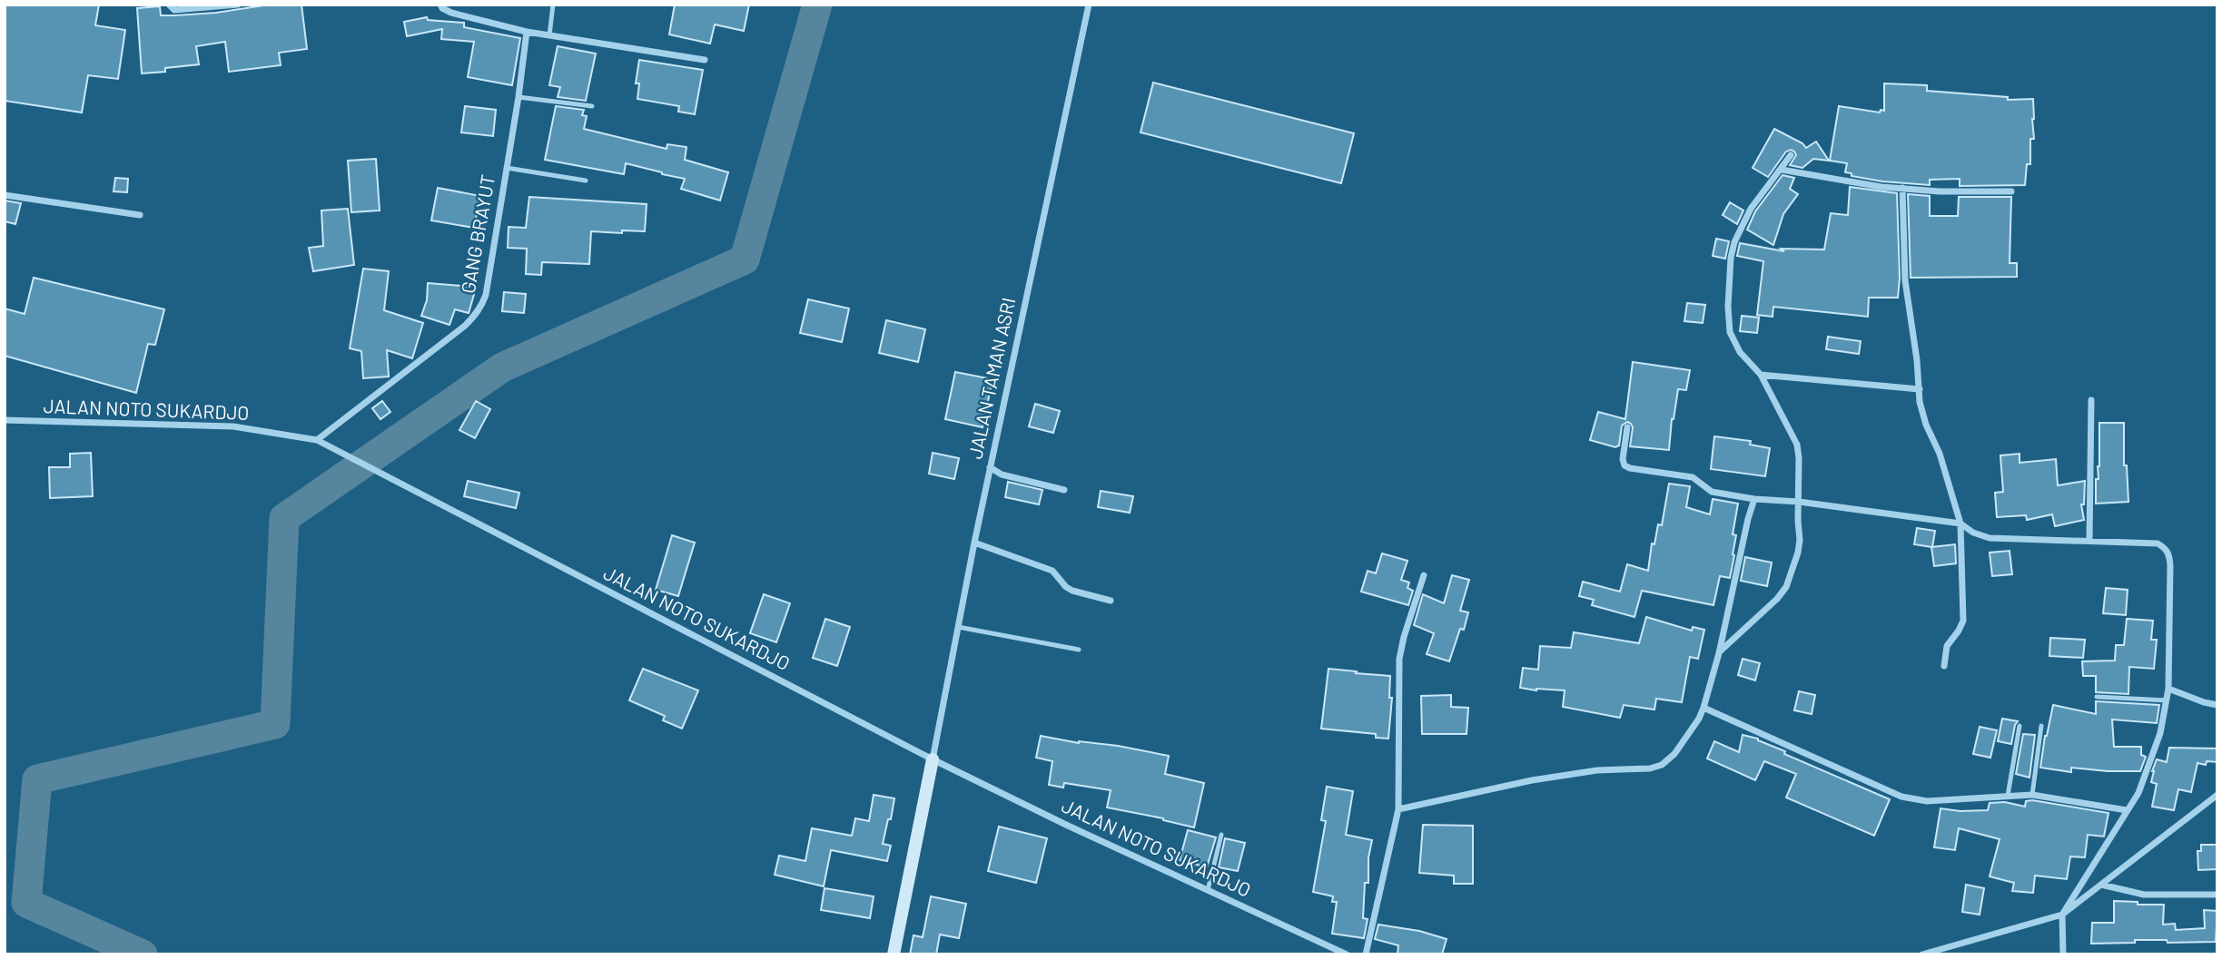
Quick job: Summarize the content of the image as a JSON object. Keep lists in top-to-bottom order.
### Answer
{
  "streets": {
    "street": ["GANG BRAYUT", "JALAN TAMAN ASRI", "JALAN NOTO SUKARDJO"]
  },
  "crossings": [
    ["GANG BRAYUT", "JALAN NOTO SUKARDJO"],
    ["JALAN TAMAN ASRI", "JALAN NOTO SUKARDJO"]
  ]
}
